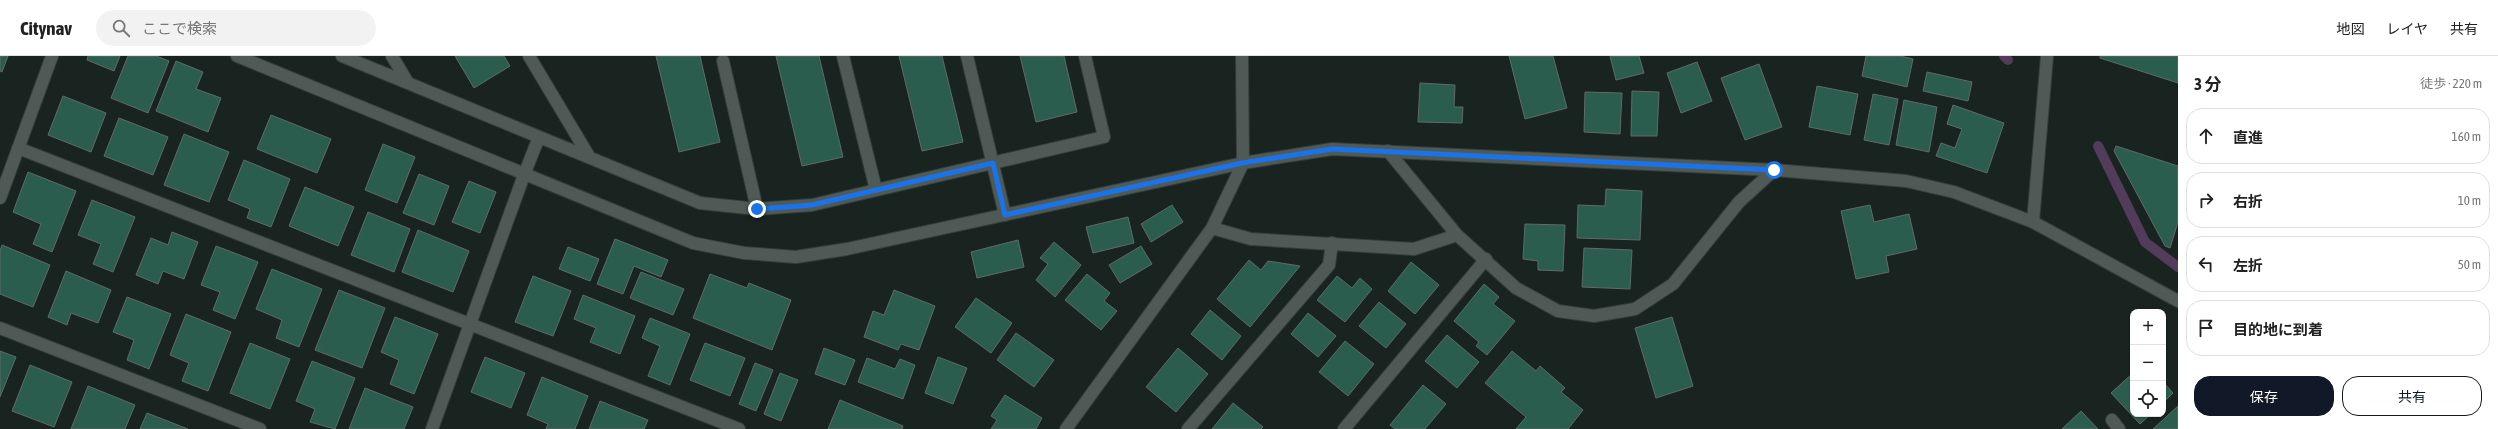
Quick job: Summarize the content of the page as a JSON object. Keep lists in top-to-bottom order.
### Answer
{
  "page": {
    "header": "Citynav",
    "search": "ここで検索",
    "nav": ["地図", "レイヤ", "共有"],
    "heading": ["3 分", "徒歩 · 220 m"],
    "list": [
      ["直進", "160 m"],
      ["右折", "10 m"],
      ["左折", "50 m"],
      "目的地に到着"
    ],
    "map_buttons": ["+", "−"],
    "buttons": ["保存", "共有"]
  }
}
